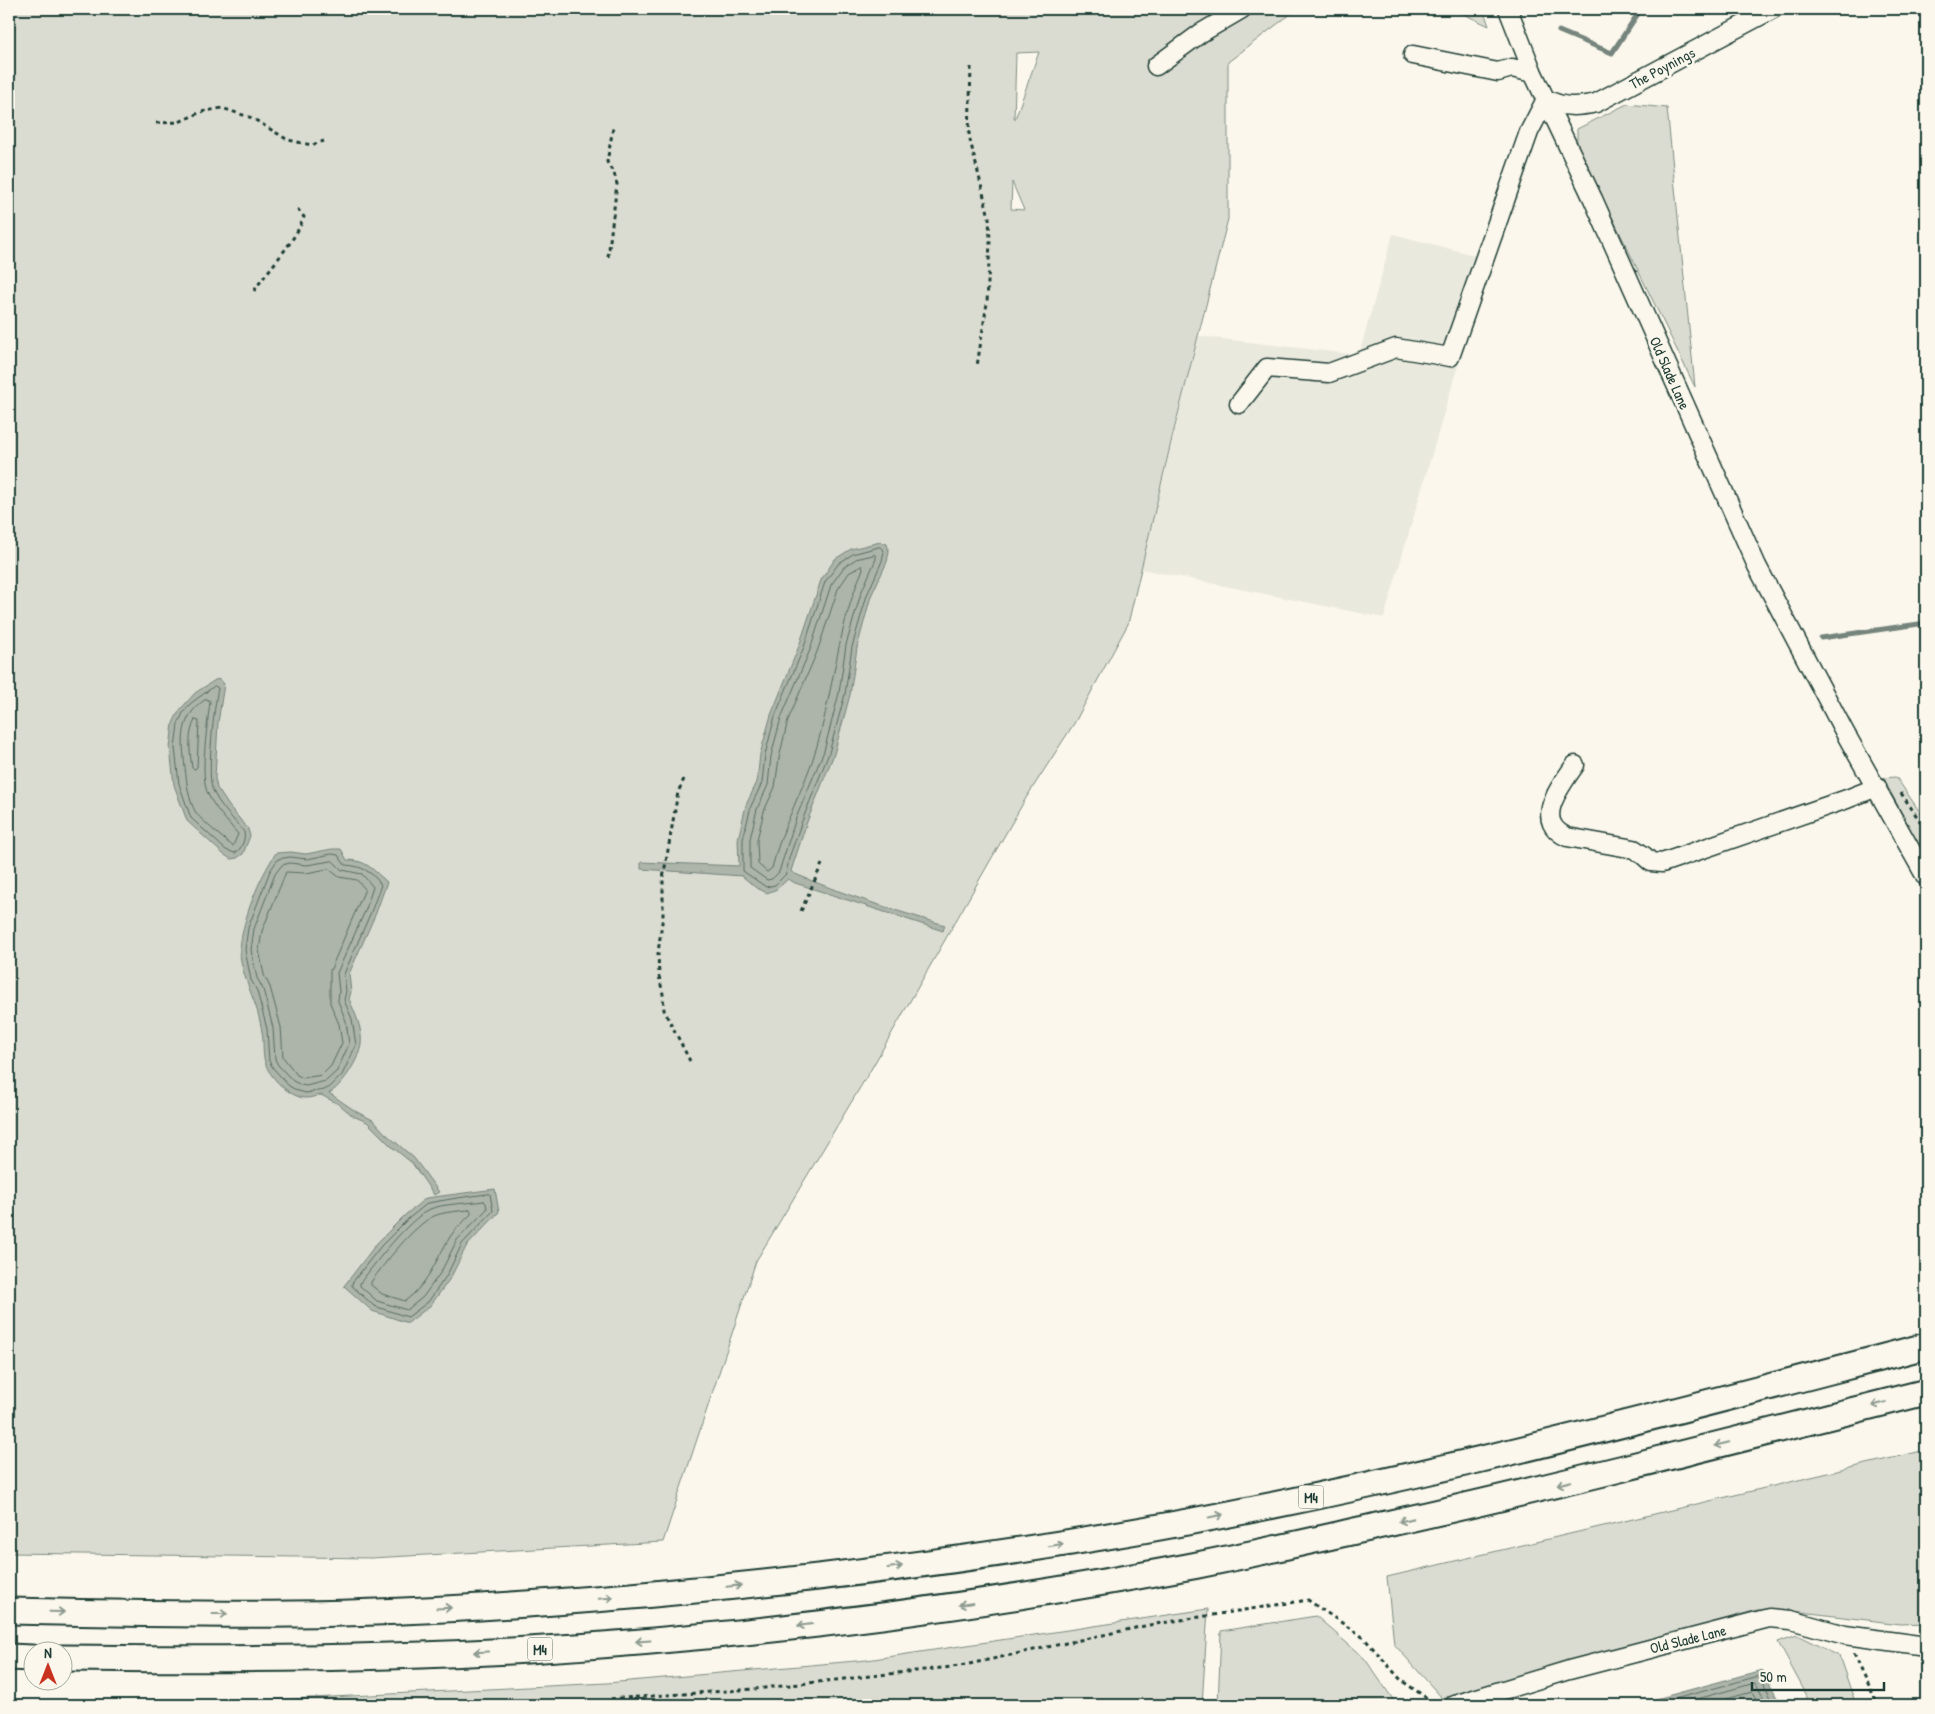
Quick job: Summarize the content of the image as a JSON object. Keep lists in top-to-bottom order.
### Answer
{
  "streets": {
    "highway": ["M4"],
    "street": ["The Poynings", "Old Slade Lane"]
  },
  "crossings": [
    ["The Poynings", "Old Slade Lane"]
  ],
  "scale_bar": "50 m",
  "north": "top"
}
